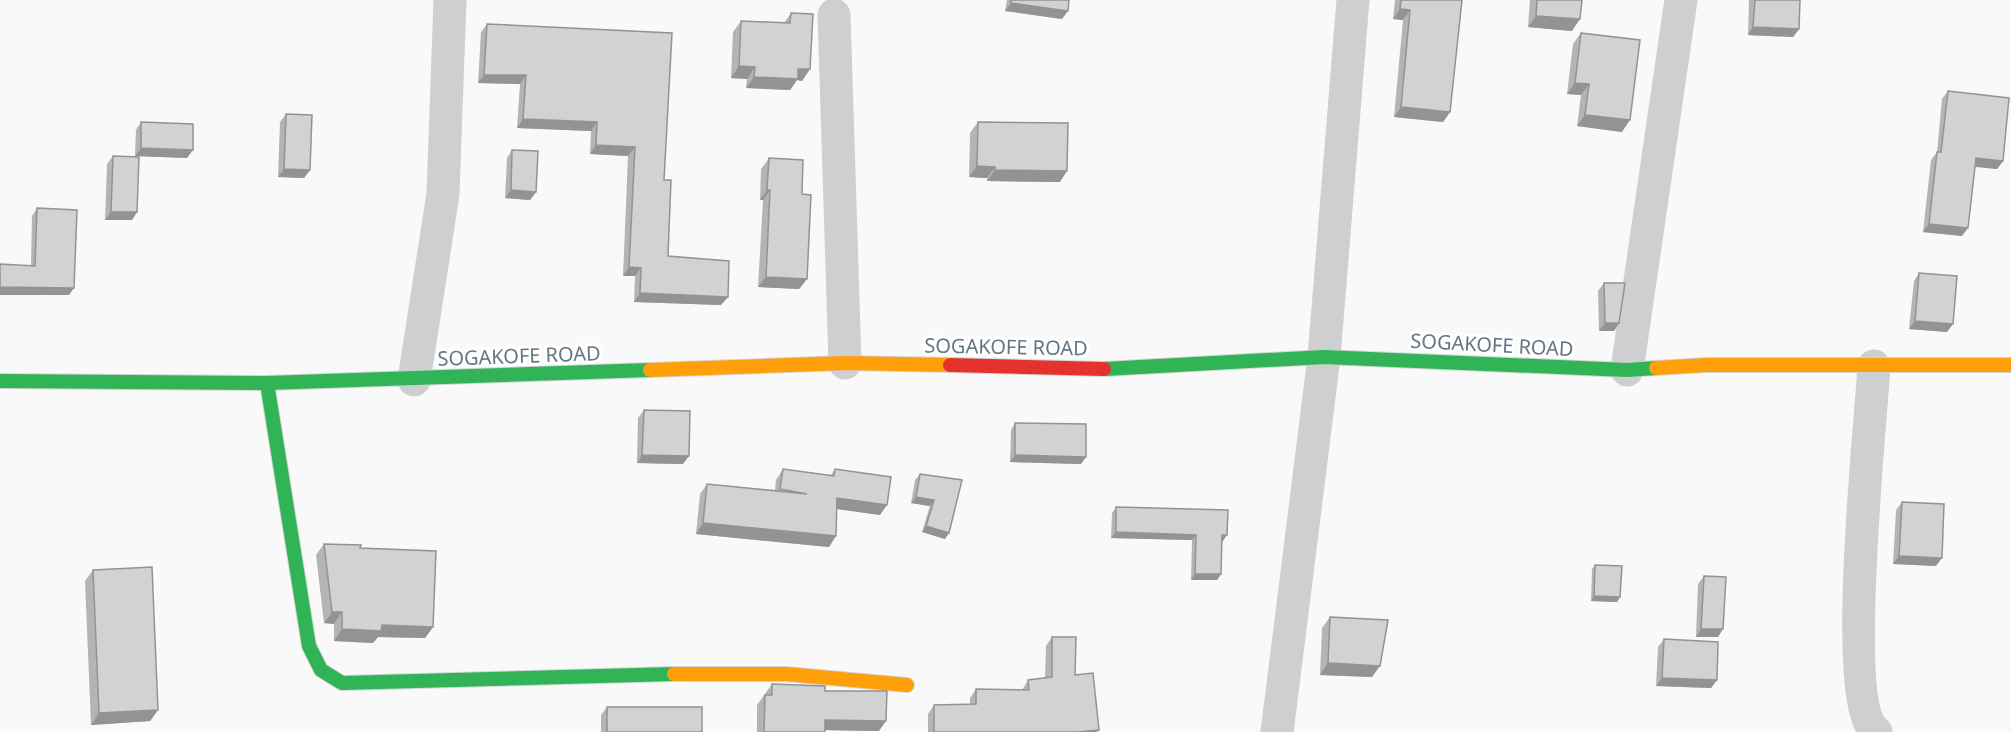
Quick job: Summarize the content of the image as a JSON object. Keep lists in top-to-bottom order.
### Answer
{
  "streets": {
    "main road": ["SOGAKOFE ROAD"]
  }
}
